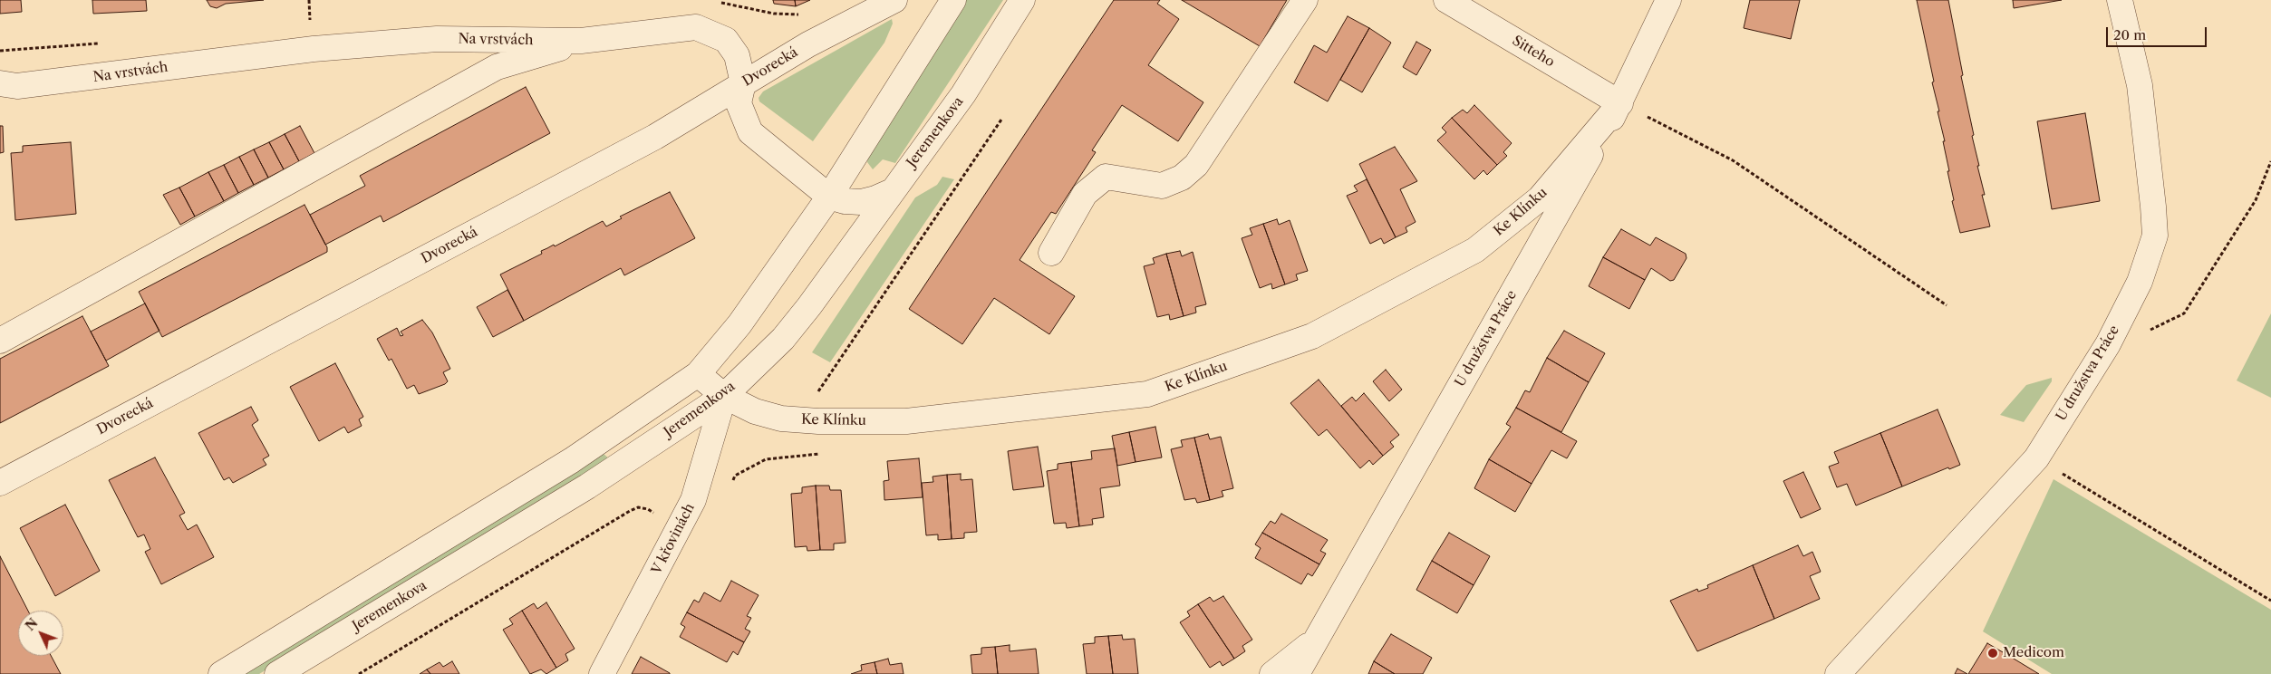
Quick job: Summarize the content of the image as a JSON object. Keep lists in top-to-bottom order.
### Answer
{
  "streets": {
    "street": [
      "Na vrstvách",
      "Sitteho",
      "Dvorecká",
      "Jeremenkova",
      "Ke Klínku",
      "U družstva Práce",
      "V křovinách"
    ]
  },
  "crossings": [
    ["Na vrstvách", "Dvorecká"],
    ["Na vrstvách", "Jeremenkova"],
    ["Sitteho", "Ke Klínku"],
    ["Sitteho", "U družstva Práce"],
    ["Jeremenkova", "Ke Klínku"],
    ["Jeremenkova", "V křovinách"],
    ["Ke Klínku", "U družstva Práce"],
    ["Ke Klínku", "V křovinách"]
  ],
  "places": ["Medicom"],
  "scale_bar": "20 m",
  "north": "top left"
}
